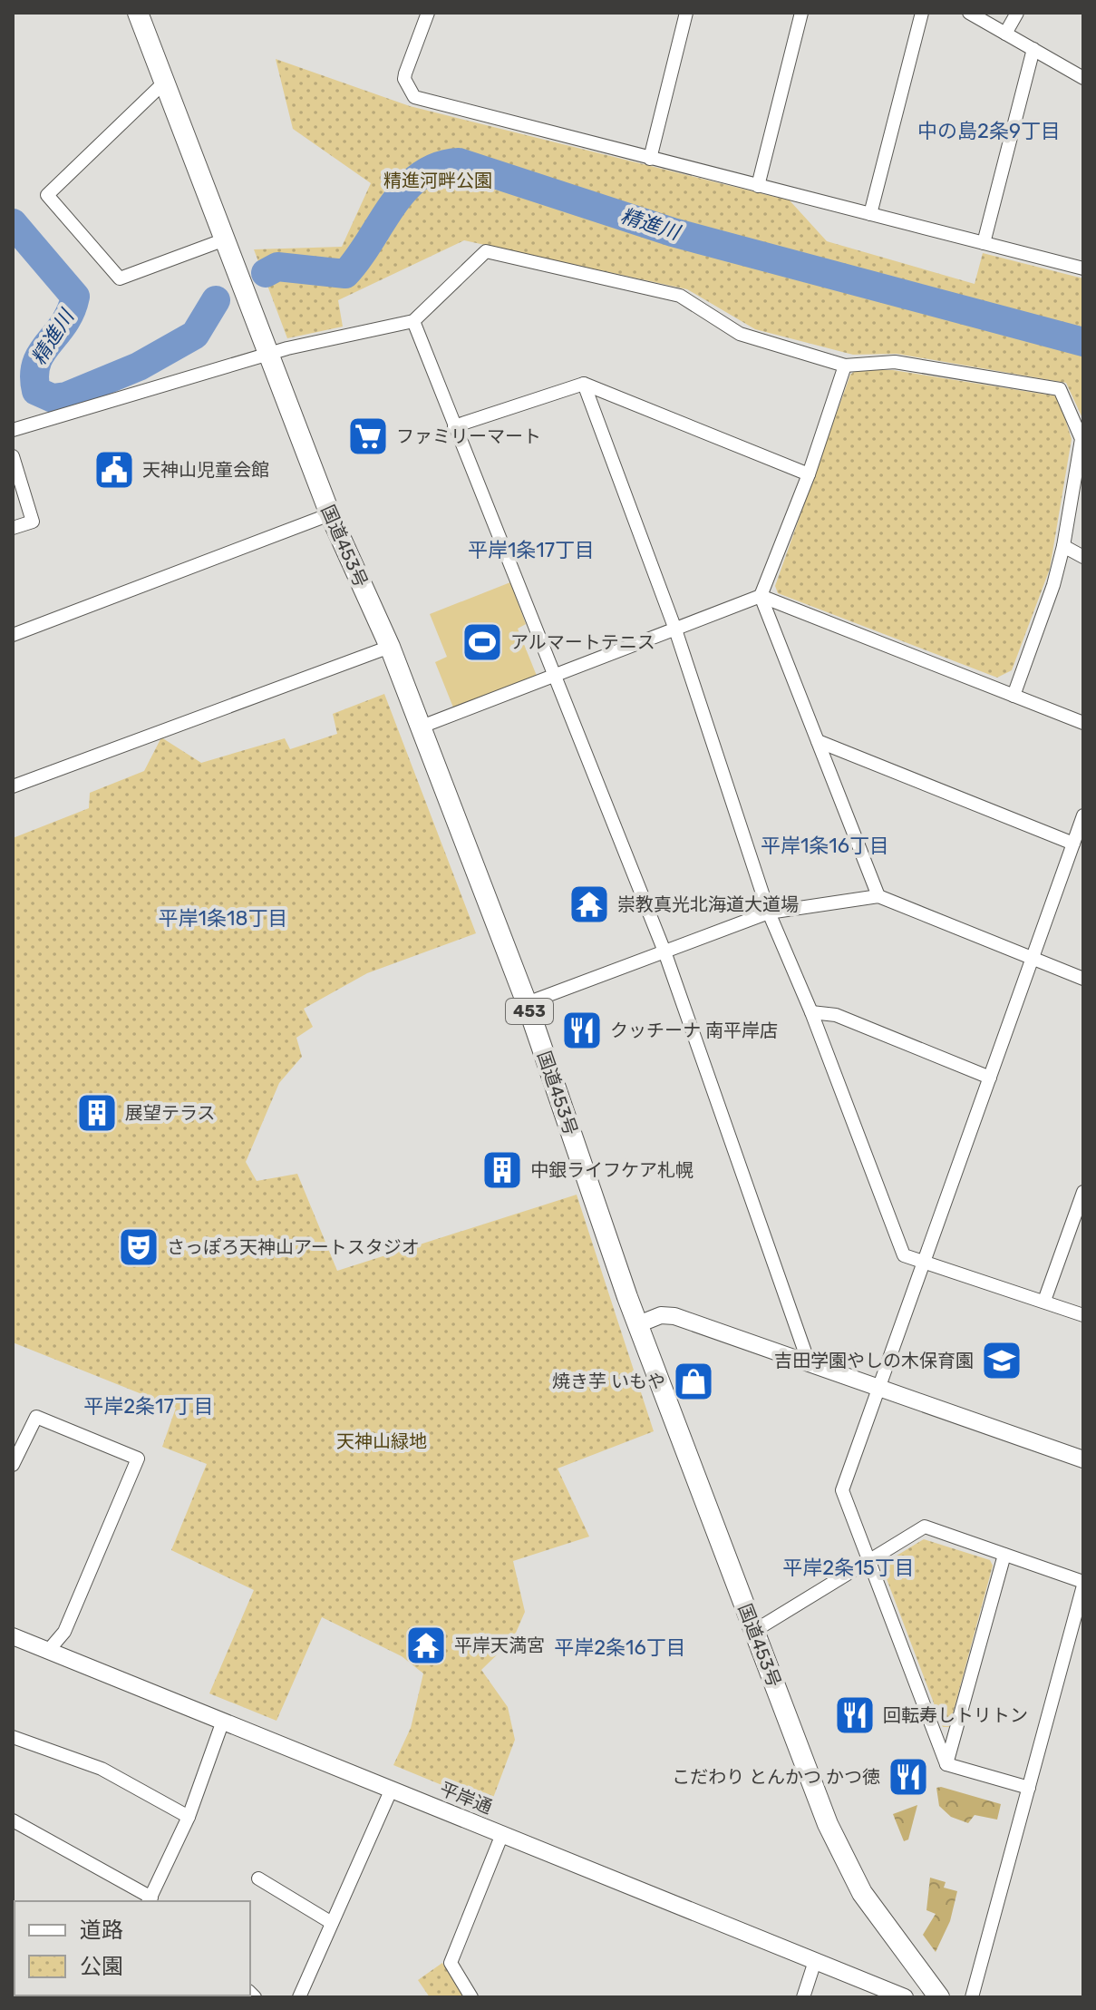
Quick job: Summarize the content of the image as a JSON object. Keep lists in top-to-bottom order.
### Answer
{
  "streets": {
    "highway": ["国道453号", "453"],
    "street": ["平岸通"]
  },
  "districts": [
    "中の島2条9丁目",
    "平岸1条17丁目",
    "平岸1条16丁目",
    "平岸1条18丁目",
    "平岸2条17丁目",
    "平岸2条15丁目",
    "平岸2条16丁目"
  ],
  "water": ["精進川"],
  "parks": ["精進河畔公園", "天神山緑地"],
  "places": {
    "supermarket": ["ファミリーマート"],
    "public building": ["天神山児童会館"],
    "sports": ["アルマートテニス"],
    "temple": ["崇教真光北海道大道場", "平岸天満宮"],
    "restaurant": ["クッチーナ 南平岸店", "回転寿しトリトン", "こだわり とんかつ かつ徳"],
    "building": ["展望テラス", "中銀ライフケア札幌"],
    "theatre": ["さっぽろ天神山アートスタジオ"],
    "school or university": ["吉田学園やしの木保育園"],
    "shop": ["焼き芋 いもや"]
  },
  "legend": ["道路", "公園"]
}
